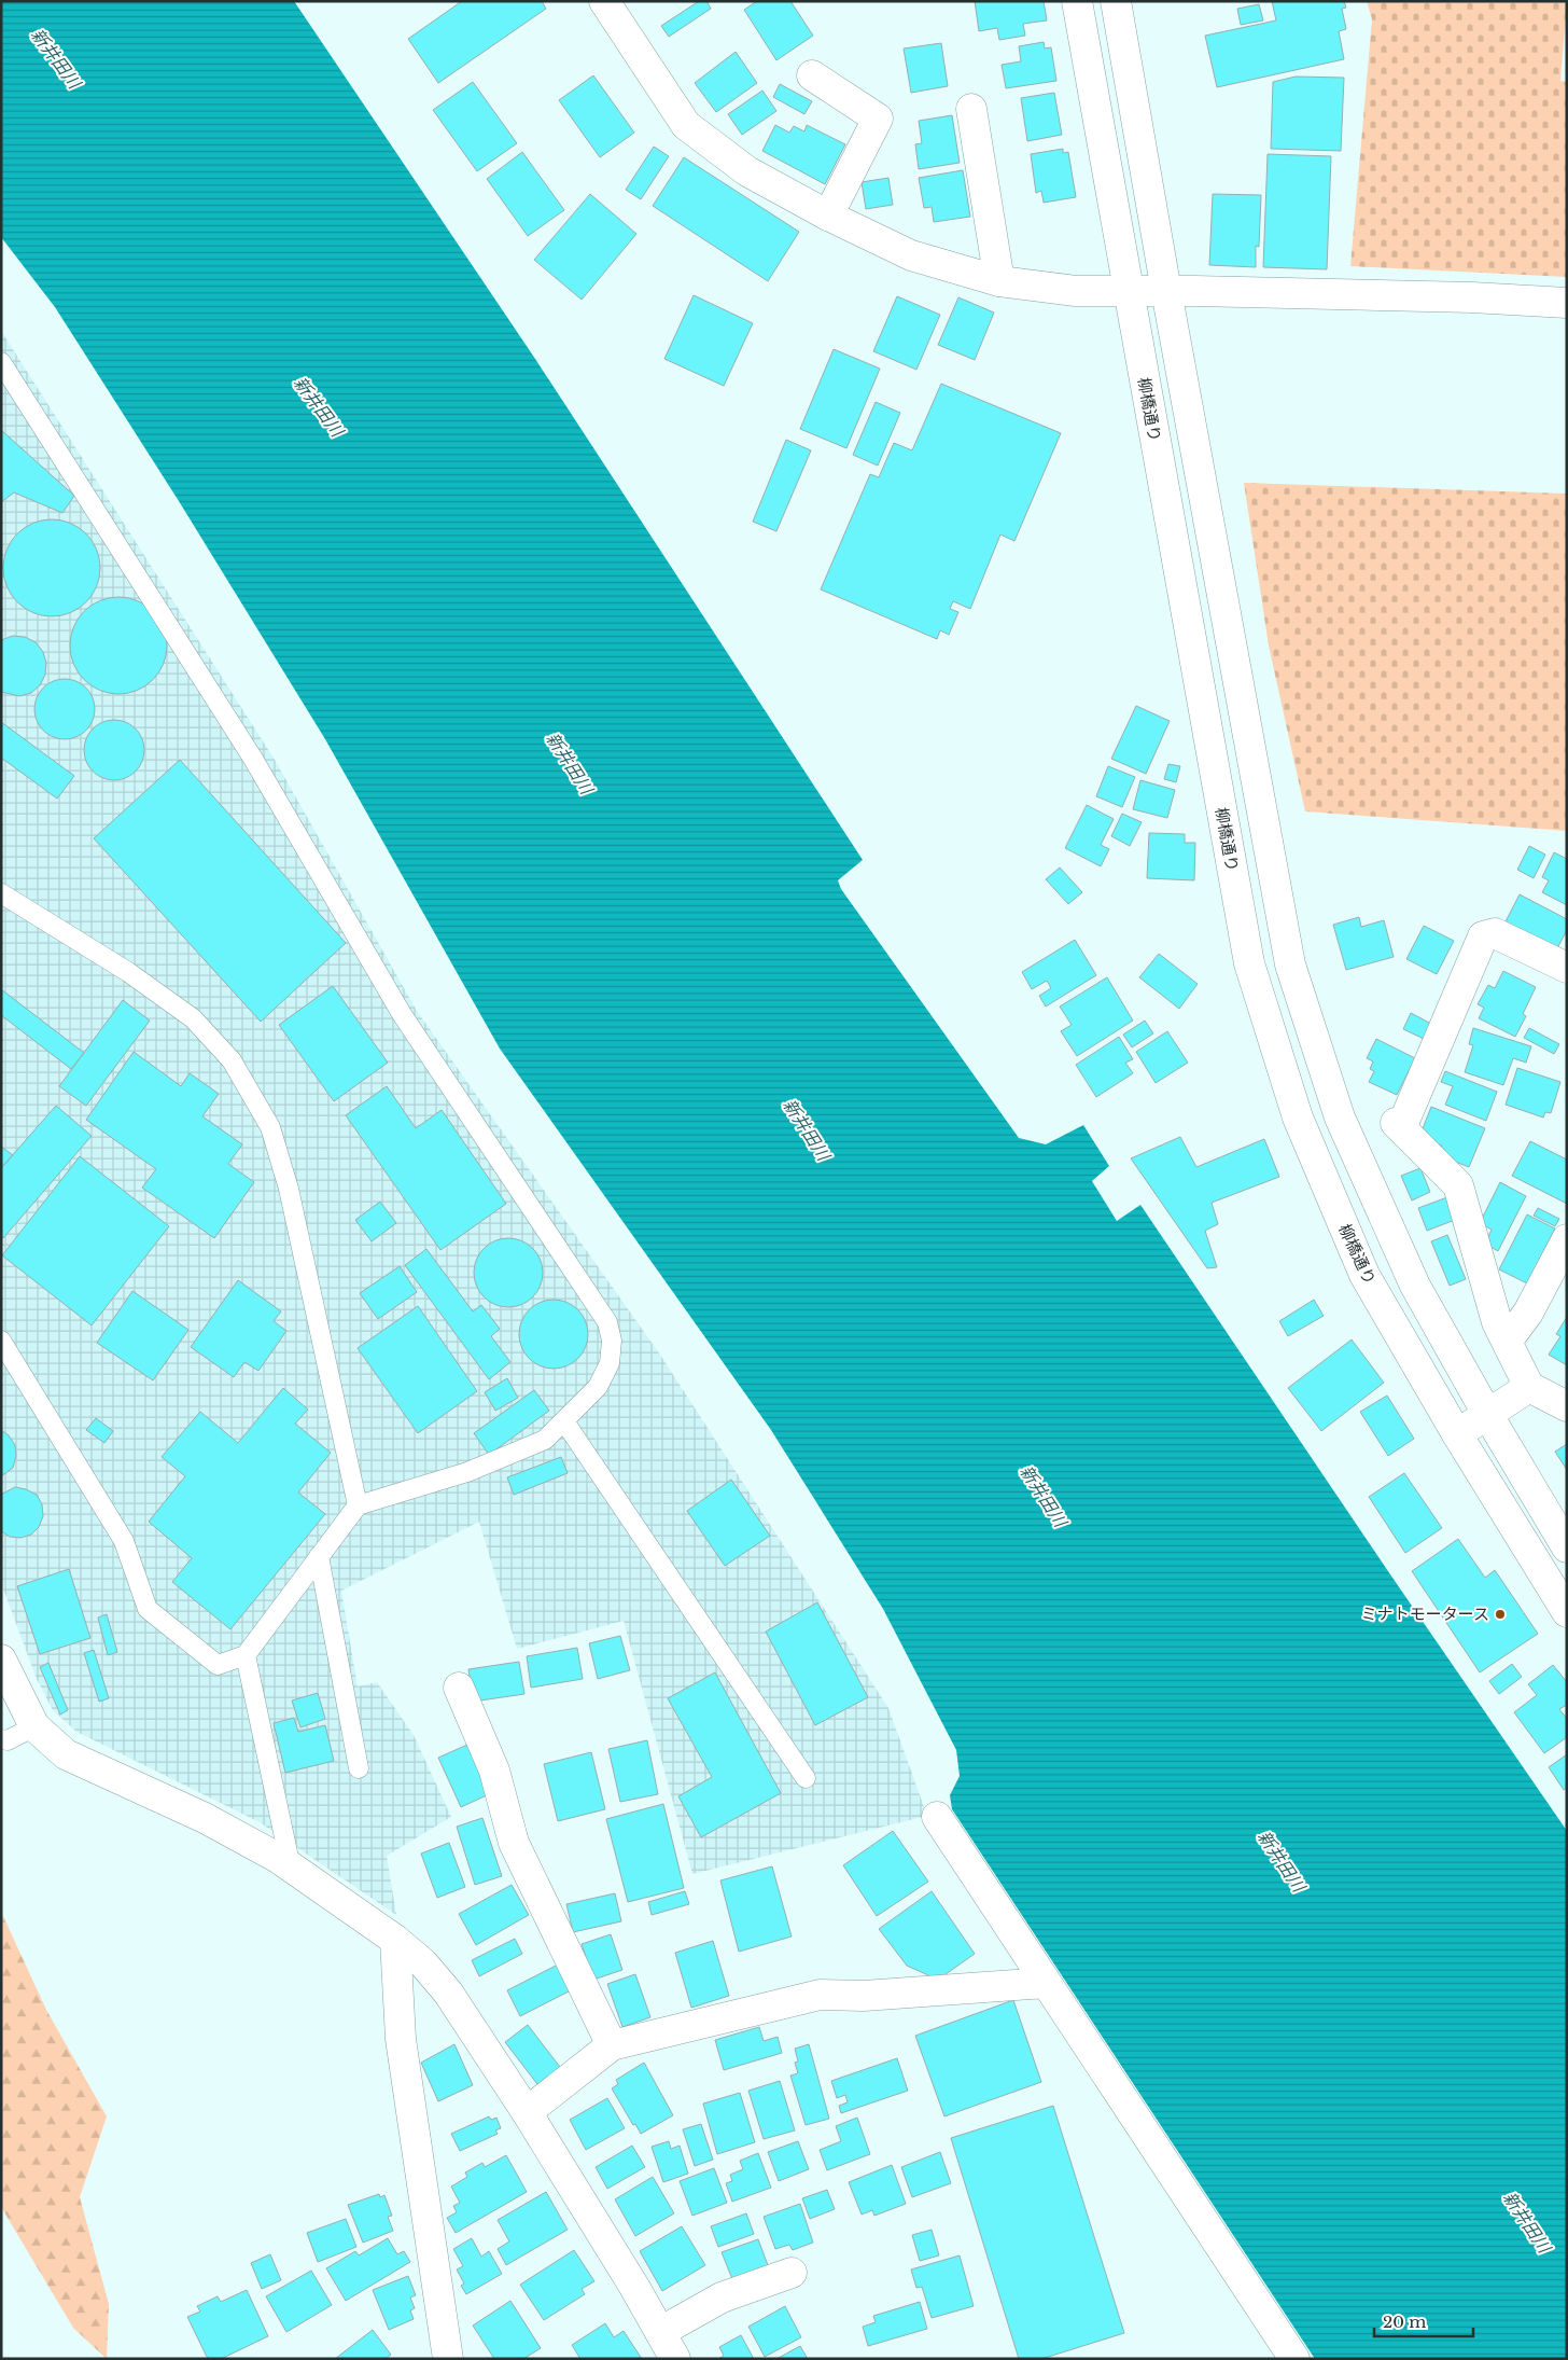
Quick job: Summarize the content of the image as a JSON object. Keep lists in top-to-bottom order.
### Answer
{
  "streets": {
    "street": ["柳橋通り"]
  },
  "water": ["新井田川"],
  "places": ["ミナトモータース"],
  "scale_bar": "20 m"
}
